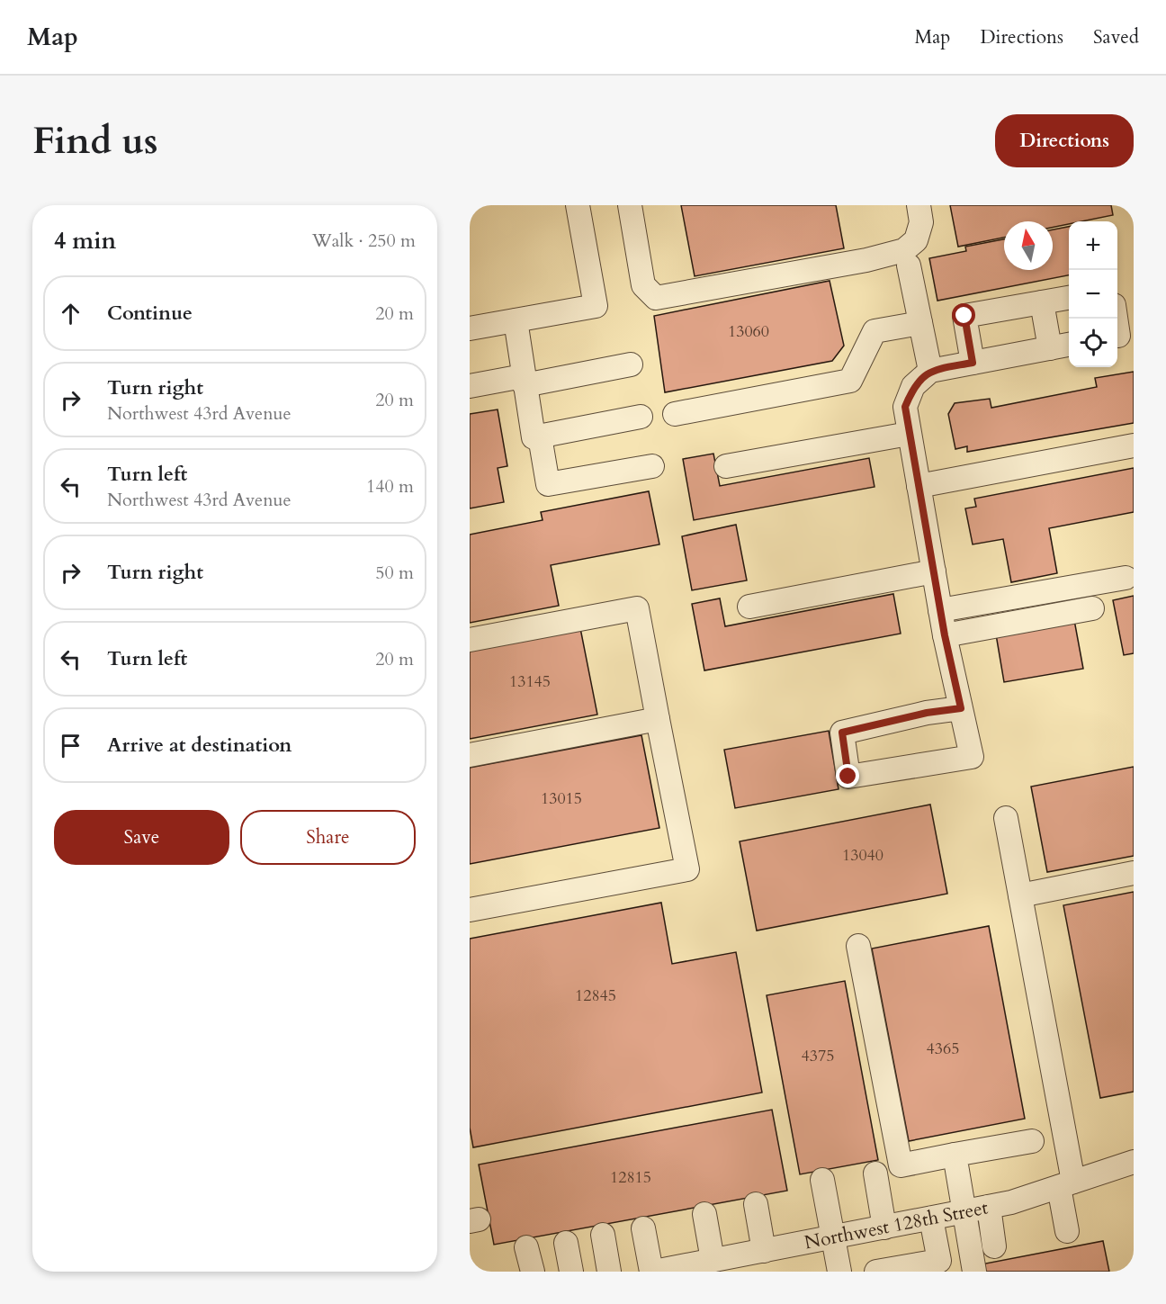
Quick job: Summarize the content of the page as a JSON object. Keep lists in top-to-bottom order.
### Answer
{
  "streets": {
    "street": ["Northwest 128th Street"]
  },
  "house_numbers": [
    "13060",
    "13145",
    "13015",
    "13040",
    "12845",
    "4365",
    "4375",
    "12815"
  ],
  "north": "top",
  "page": {
    "header": "Map",
    "nav": ["Map", "Directions", "Saved"],
    "buttons": [
      "Directions",
      ["Save", "Share"]
    ],
    "title": "Find us",
    "heading": ["4 min", "Walk · 250 m"],
    "map_buttons": ["+", "−"],
    "list": [
      ["Continue", "20 m"],
      ["Turn right", "Northwest 43rd Avenue", "20 m"],
      ["Turn left", "Northwest 43rd Avenue", "140 m"],
      ["Turn right", "50 m"],
      ["Turn left", "20 m"],
      "Arrive at destination"
    ]
  }
}
